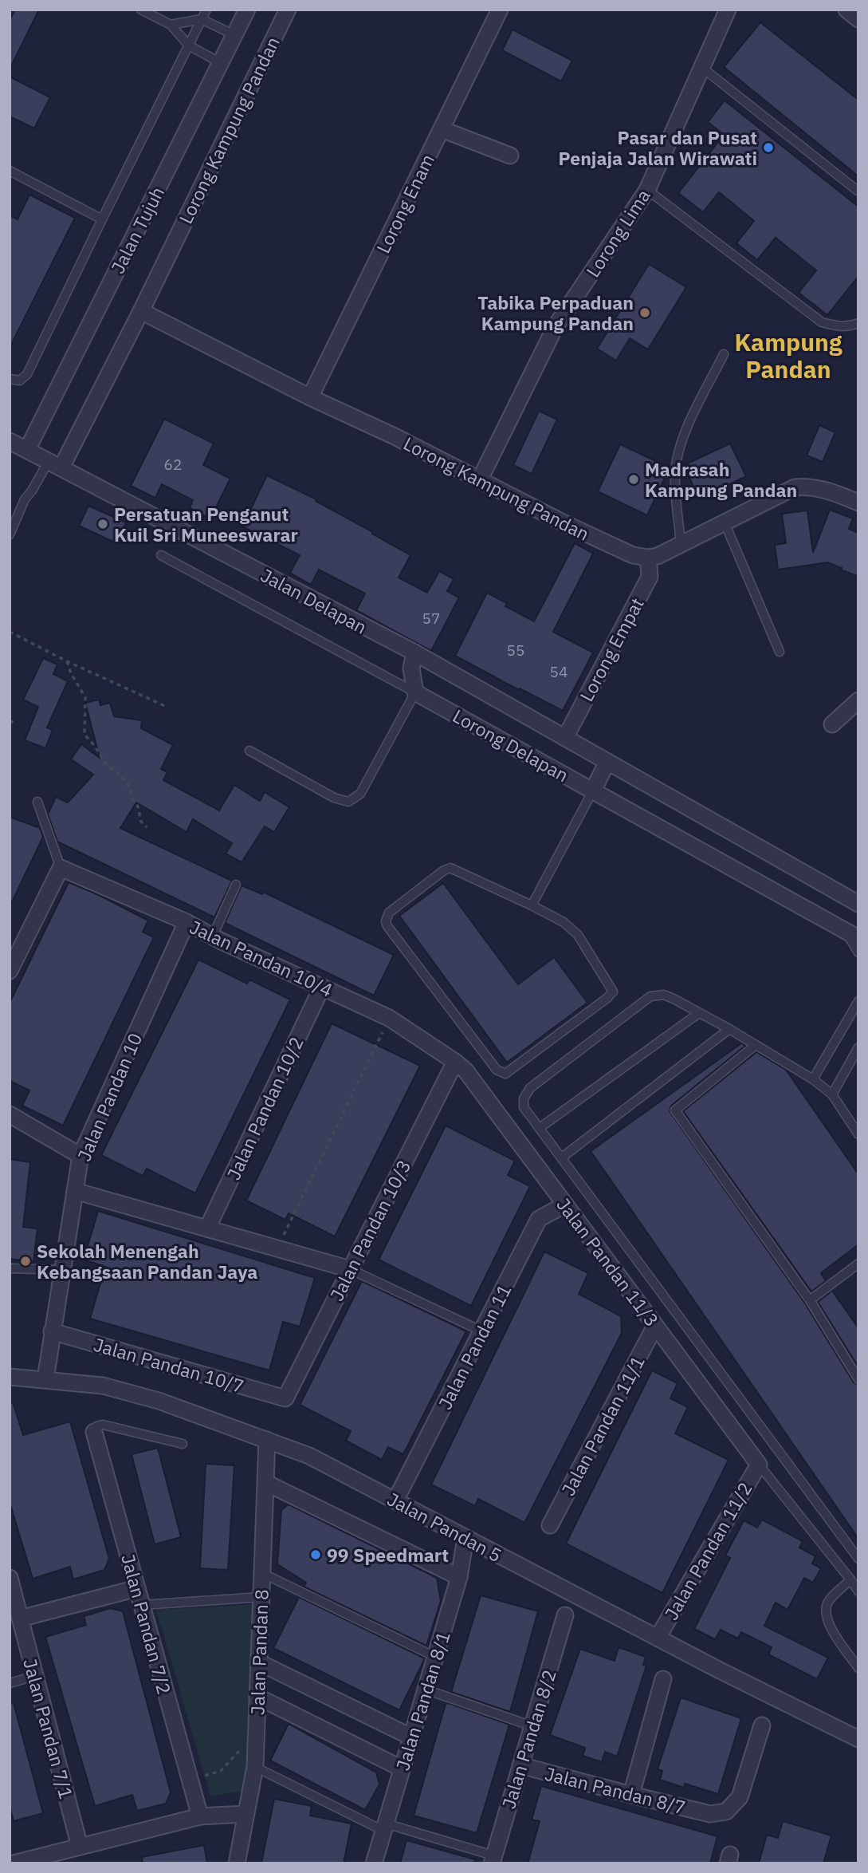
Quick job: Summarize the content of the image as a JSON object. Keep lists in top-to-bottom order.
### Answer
{
  "streets": {
    "street": [
      "Lorong Kampung Pandan",
      "Lorong Enam",
      "Jalan Tujuh",
      "Lorong Lima",
      "Jalan Delapan",
      "Lorong Empat",
      "Lorong Delapan",
      "Jalan Pandan 10/4",
      "Jalan Pandan 10",
      "Jalan Pandan 10/2",
      "Jalan Pandan 10/3",
      "Jalan Pandan 11/3",
      "Jalan Pandan 11",
      "Jalan Pandan 10/7",
      "Jalan Pandan 11/1",
      "Jalan Pandan 5",
      "Jalan Pandan 11/2",
      "Jalan Pandan 7/2",
      "Jalan Pandan 8",
      "Jalan Pandan 8/1",
      "Jalan Pandan 7/1",
      "Jalan Pandan 8/2",
      "Jalan Pandan 8/7"
    ]
  },
  "crossings": [
    ["Lorong Kampung Pandan", "Lorong Enam"],
    ["Lorong Kampung Pandan", "Lorong Lima"],
    ["Lorong Kampung Pandan", "Jalan Delapan"],
    ["Lorong Kampung Pandan", "Lorong Empat"],
    ["Jalan Tujuh", "Jalan Delapan"],
    ["Jalan Delapan", "Lorong Empat"],
    ["Jalan Delapan", "Lorong Delapan"],
    ["Lorong Empat", "Lorong Delapan"],
    ["Jalan Pandan 10/4", "Jalan Pandan 10"],
    ["Jalan Pandan 10/4", "Jalan Pandan 10/2"],
    ["Jalan Pandan 10/4", "Jalan Pandan 10/3"],
    ["Jalan Pandan 10/4", "Jalan Pandan 11/3"],
    ["Jalan Pandan 10", "Jalan Pandan 10/7"],
    ["Jalan Pandan 10", "Jalan Pandan 5"],
    ["Jalan Pandan 10/3", "Jalan Pandan 11/3"],
    ["Jalan Pandan 10/3", "Jalan Pandan 10/7"],
    ["Jalan Pandan 11/3", "Jalan Pandan 11"],
    ["Jalan Pandan 11/3", "Jalan Pandan 11/1"],
    ["Jalan Pandan 11/3", "Jalan Pandan 11/2"],
    ["Jalan Pandan 11", "Jalan Pandan 5"],
    ["Jalan Pandan 5", "Jalan Pandan 11/2"],
    ["Jalan Pandan 5", "Jalan Pandan 8"],
    ["Jalan Pandan 5", "Jalan Pandan 8/1"],
    ["Jalan Pandan 8/2", "Jalan Pandan 8/7"]
  ],
  "districts": ["Kampung Pandan"],
  "places": [
    "Pasar dan Pusat Penjaja Jalan Wirawati",
    "Tabika Perpaduan Kampung Pandan",
    "Madrasah Kampung Pandan",
    "Persatuan Penganut Kuil Sri Muneeswarar",
    "Sekolah Menengah Kebangsaan Pandan Jaya",
    "99 Speedmart"
  ],
  "house_numbers": [
    "62",
    "57",
    "55",
    "54"
  ]
}
